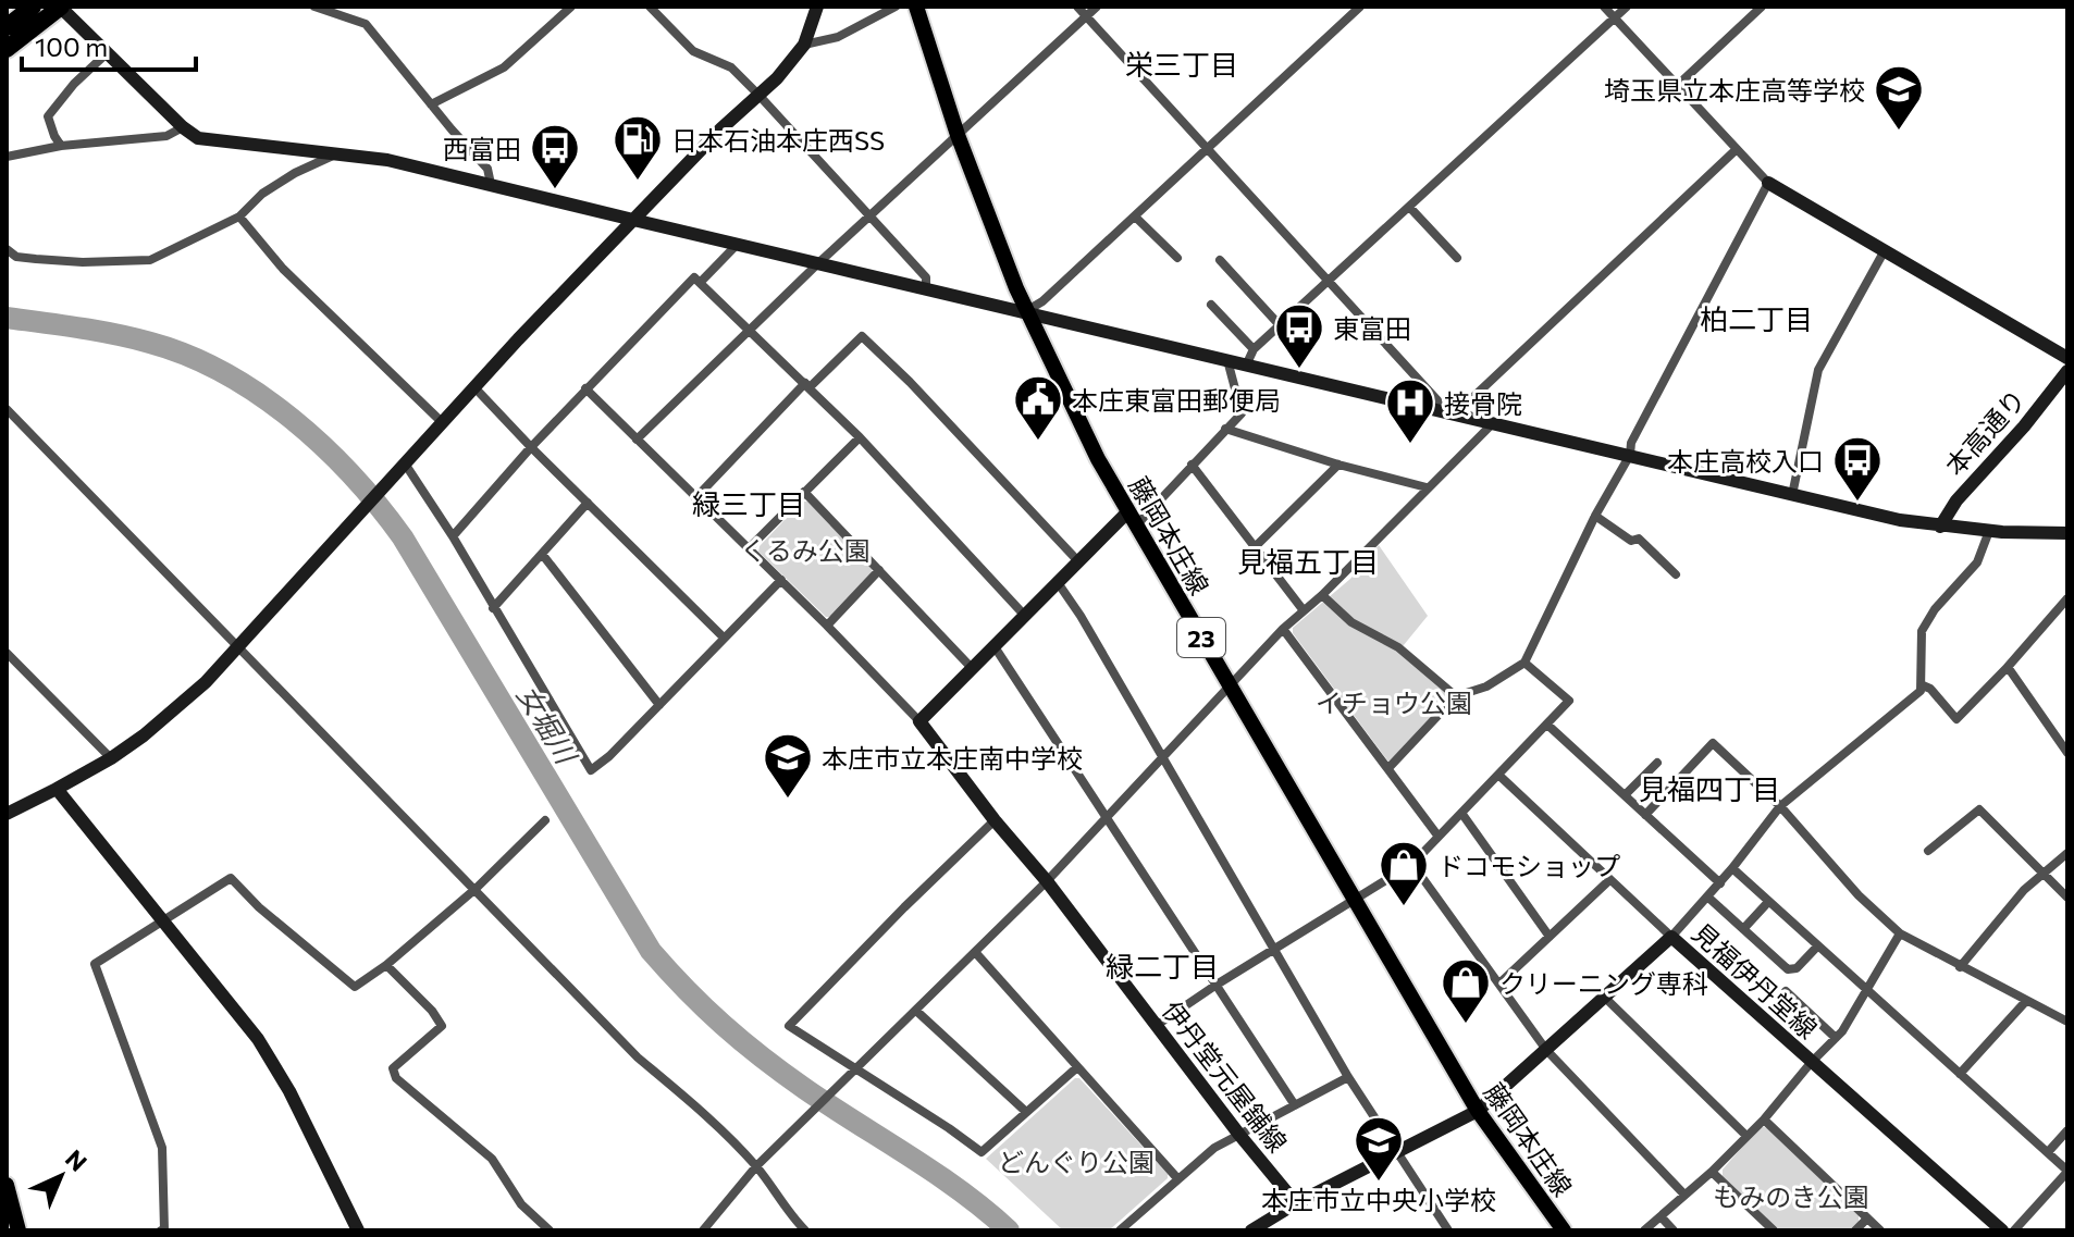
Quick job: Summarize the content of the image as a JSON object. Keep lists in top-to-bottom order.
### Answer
{
  "streets": {
    "main road": ["藤岡本庄線", "23"],
    "street": ["本高通り", "見福伊丹堂線", "伊丹堂元屋舗線"]
  },
  "crossings": [
    ["藤岡本庄線", "見福伊丹堂線"]
  ],
  "districts": [
    "栄三丁目",
    "柏二丁目",
    "緑三丁目",
    "見福五丁目",
    "見福四丁目",
    "緑二丁目"
  ],
  "water": ["女堀川"],
  "parks": [
    "くるみ公園",
    "イチョウ公園",
    "どんぐり公園",
    "もみのき公園"
  ],
  "places": {
    "school or university": ["埼玉県立本庄高等学校", "本庄市立本庄南中学校", "本庄市立中央小学校"],
    "fuel station": ["日本石油本庄西SS"],
    "bus stop": ["西富田", "東富田", "本庄高校入口"],
    "public building": ["本庄東富田郵便局"],
    "hospital": ["接骨院"],
    "shop": ["ドコモショップ", "クリーニング専科"]
  },
  "scale_bar": "100 m",
  "north": "top right"
}
